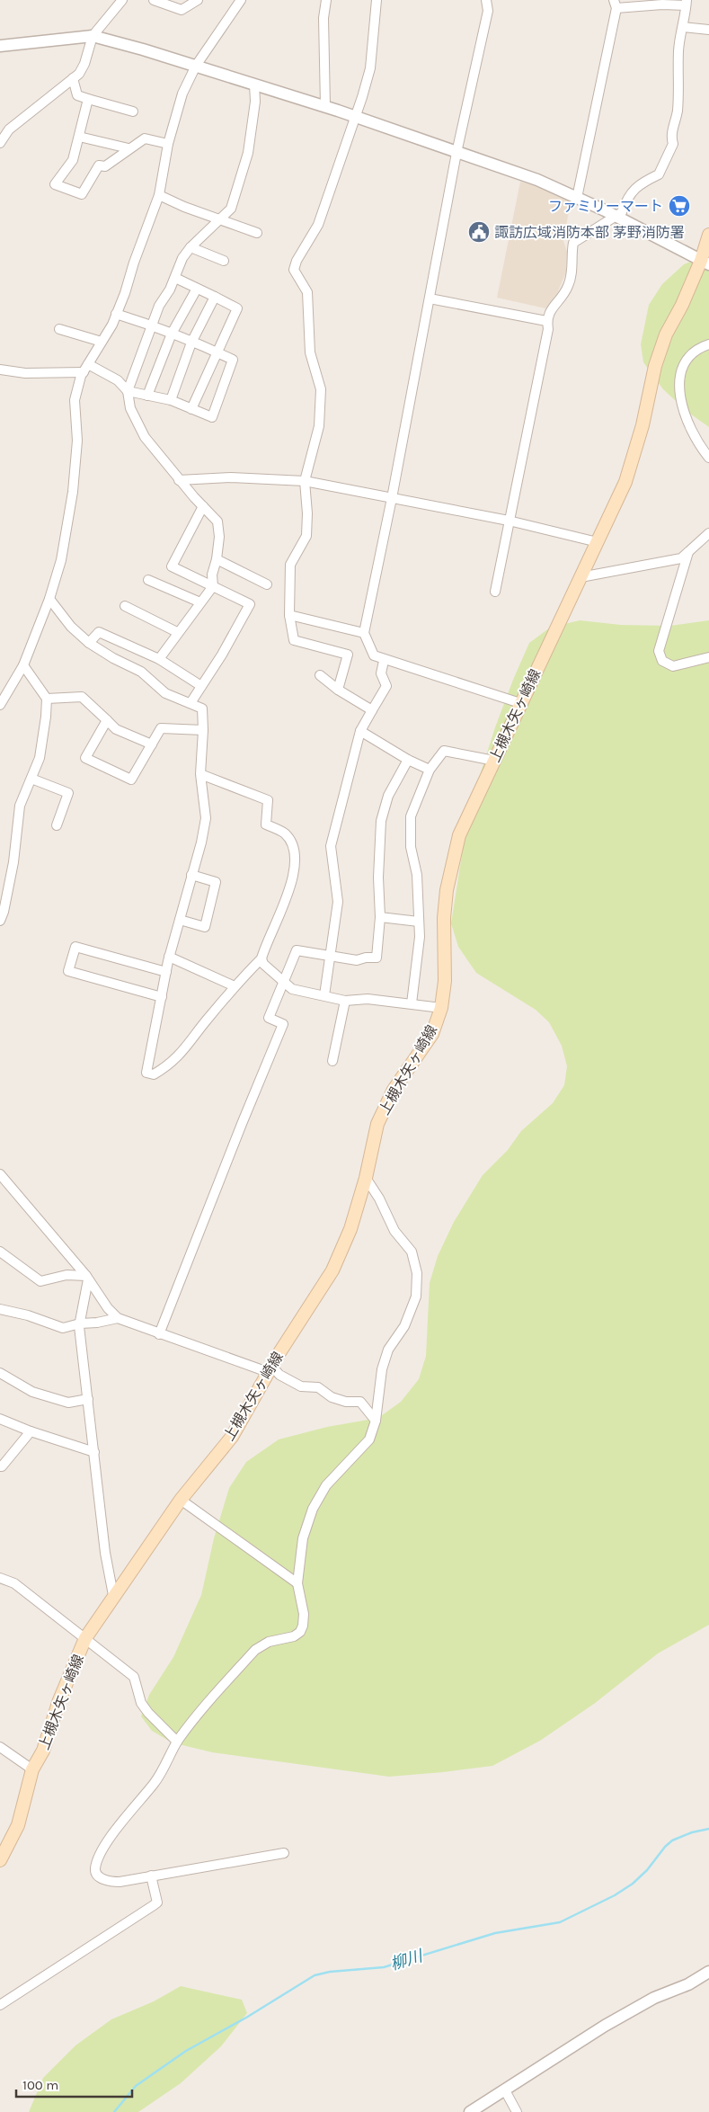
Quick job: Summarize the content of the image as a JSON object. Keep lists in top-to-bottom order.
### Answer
{
  "streets": {
    "main road": ["上槻木矢ヶ崎線"]
  },
  "water": ["柳川"],
  "places": {
    "supermarket": ["ファミリーマート"],
    "public building": ["諏訪広域消防本部 茅野消防署"]
  },
  "scale_bar": "100 m"
}
